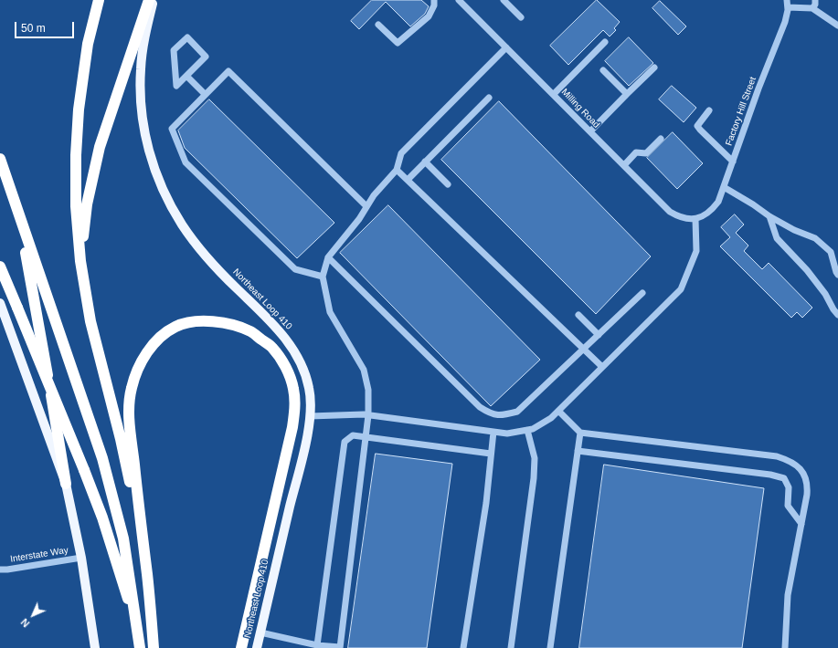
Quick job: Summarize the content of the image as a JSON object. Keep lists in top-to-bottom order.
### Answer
{
  "streets": {
    "main road": ["Northeast Loop 410"],
    "street": ["Milling Road", "Factory Hill Street", "Interstate Way"]
  },
  "crossings": [
    ["Milling Road", "Factory Hill Street"]
  ],
  "scale_bar": "50 m",
  "north": "bottom left"
}
